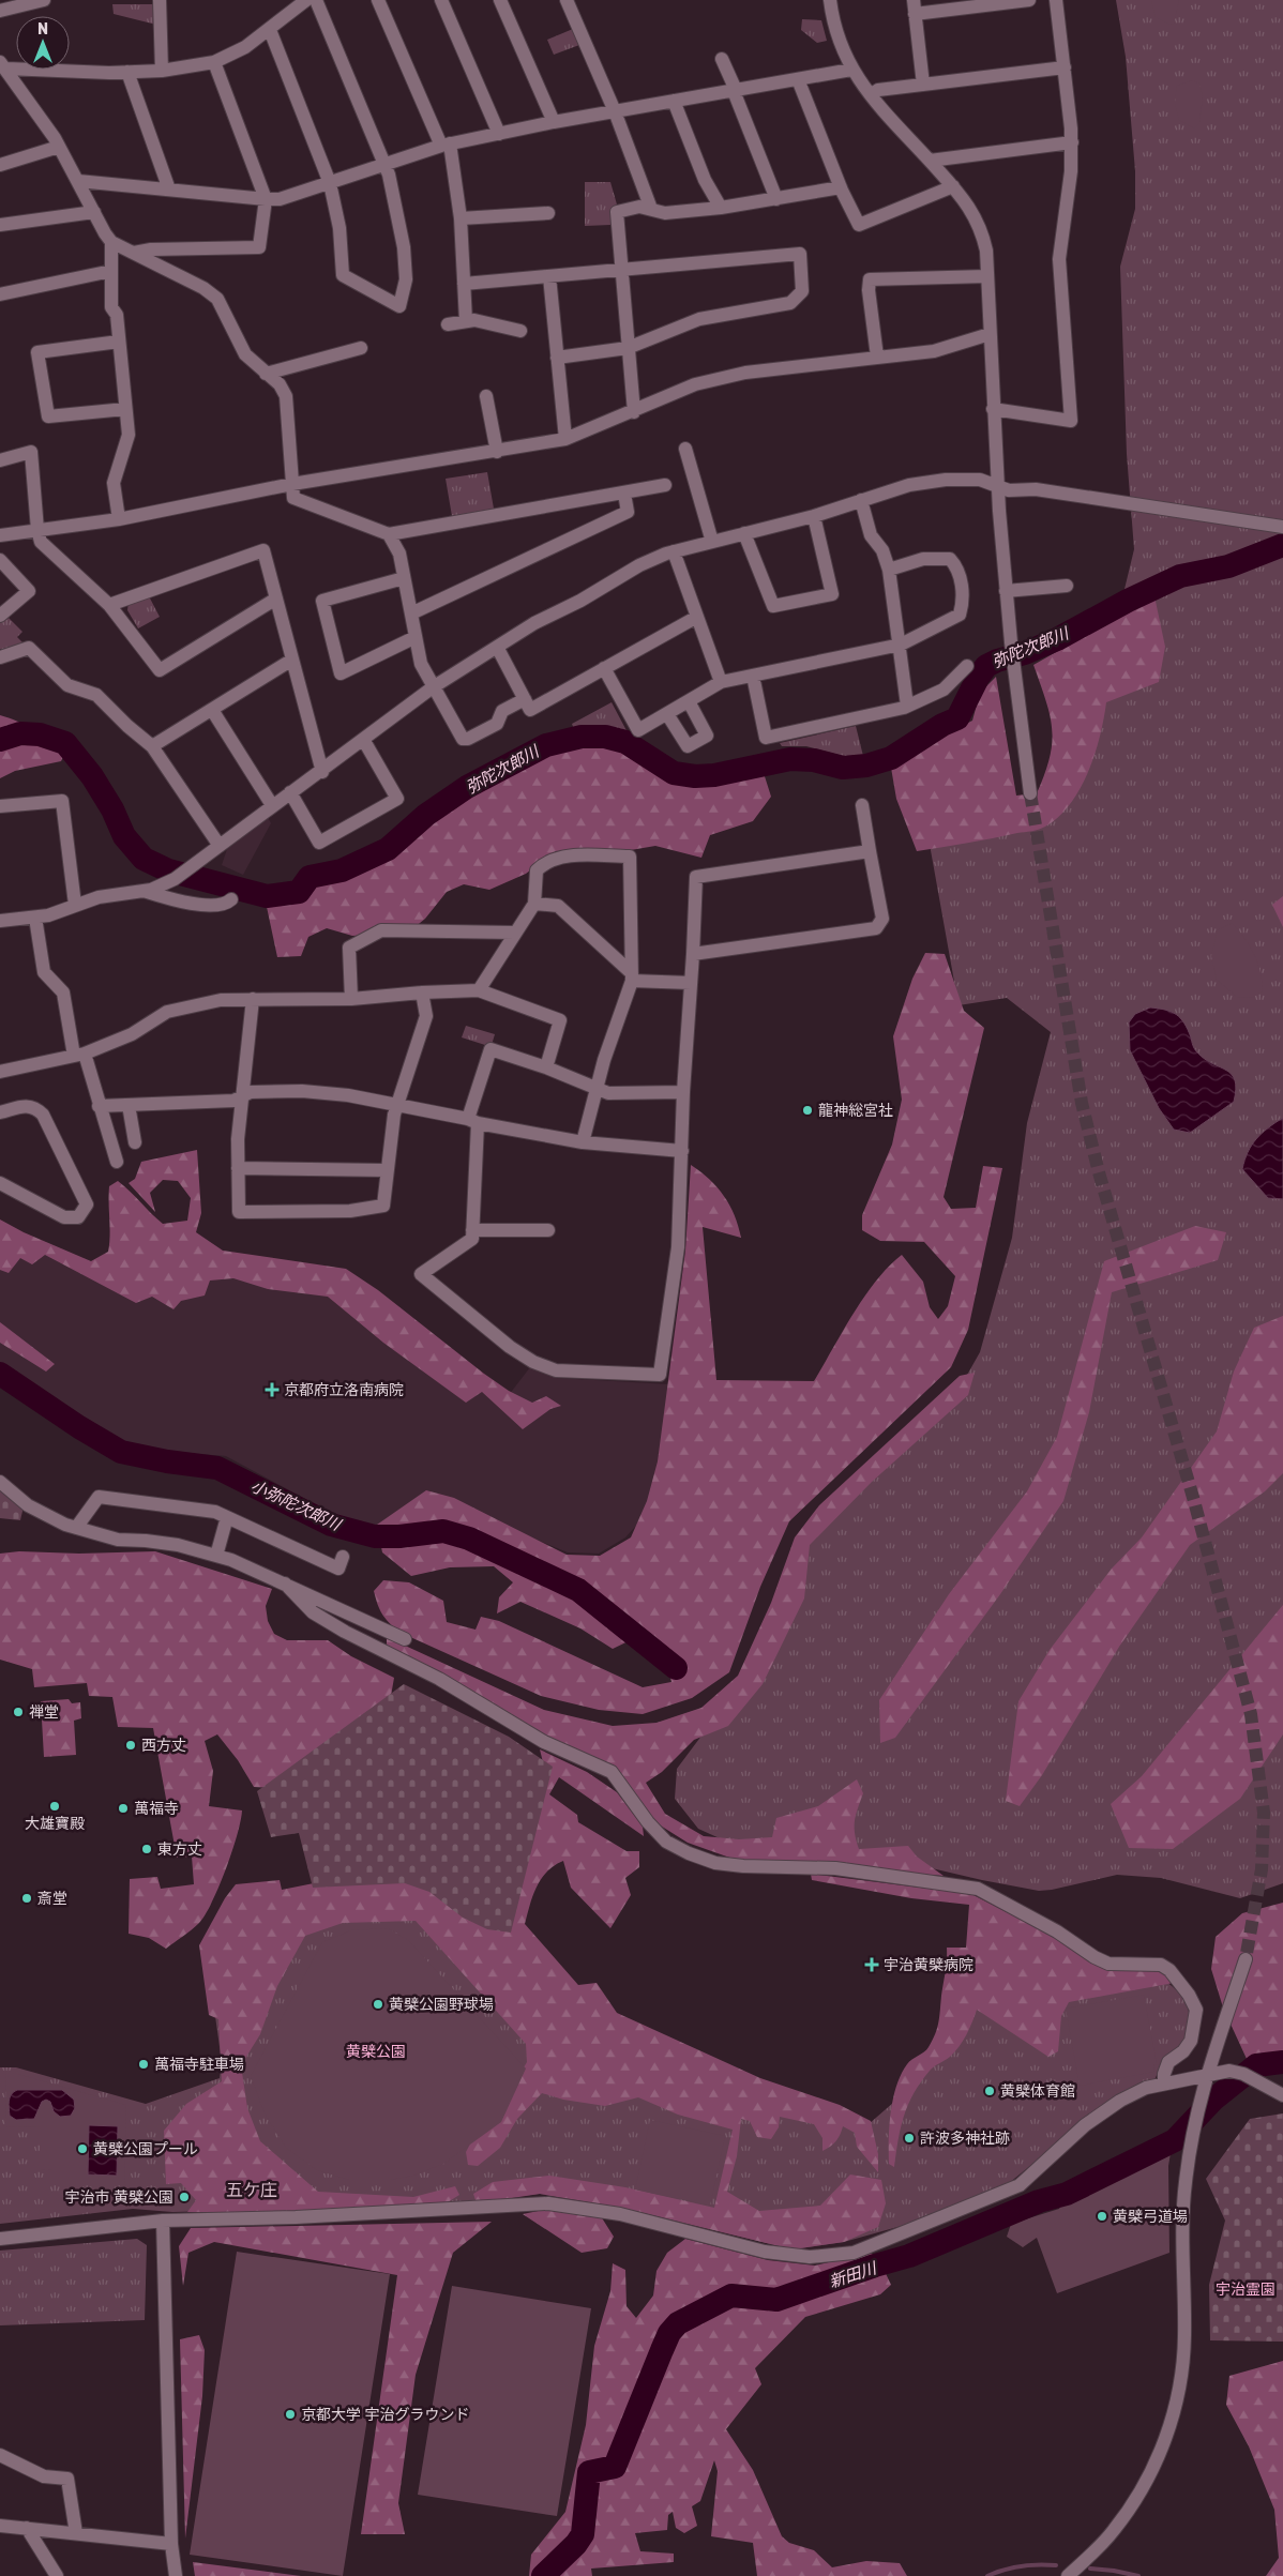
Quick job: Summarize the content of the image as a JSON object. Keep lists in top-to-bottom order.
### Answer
{
  "districts": ["五ケ庄"],
  "water": ["弥陀次郎川", "小弥陀次郎川", "新田川"],
  "parks": ["黄檗公園", "宇治霊園"],
  "places": {
    "other": [
      "龍神総宮社",
      "禅堂",
      "西方丈",
      "大雄寶殿",
      "萬福寺",
      "東方丈",
      "斎堂",
      "黄檗公園野球場",
      "萬福寺駐車場",
      "黄檗体育館",
      "許波多神社跡",
      "黄檗公園プール",
      "宇治市 黄檗公園",
      "黄檗弓道場",
      "京都大学 宇治グラウンド"
    ],
    "health": ["京都府立洛南病院", "宇治黄檗病院"]
  },
  "north": "top"
}
